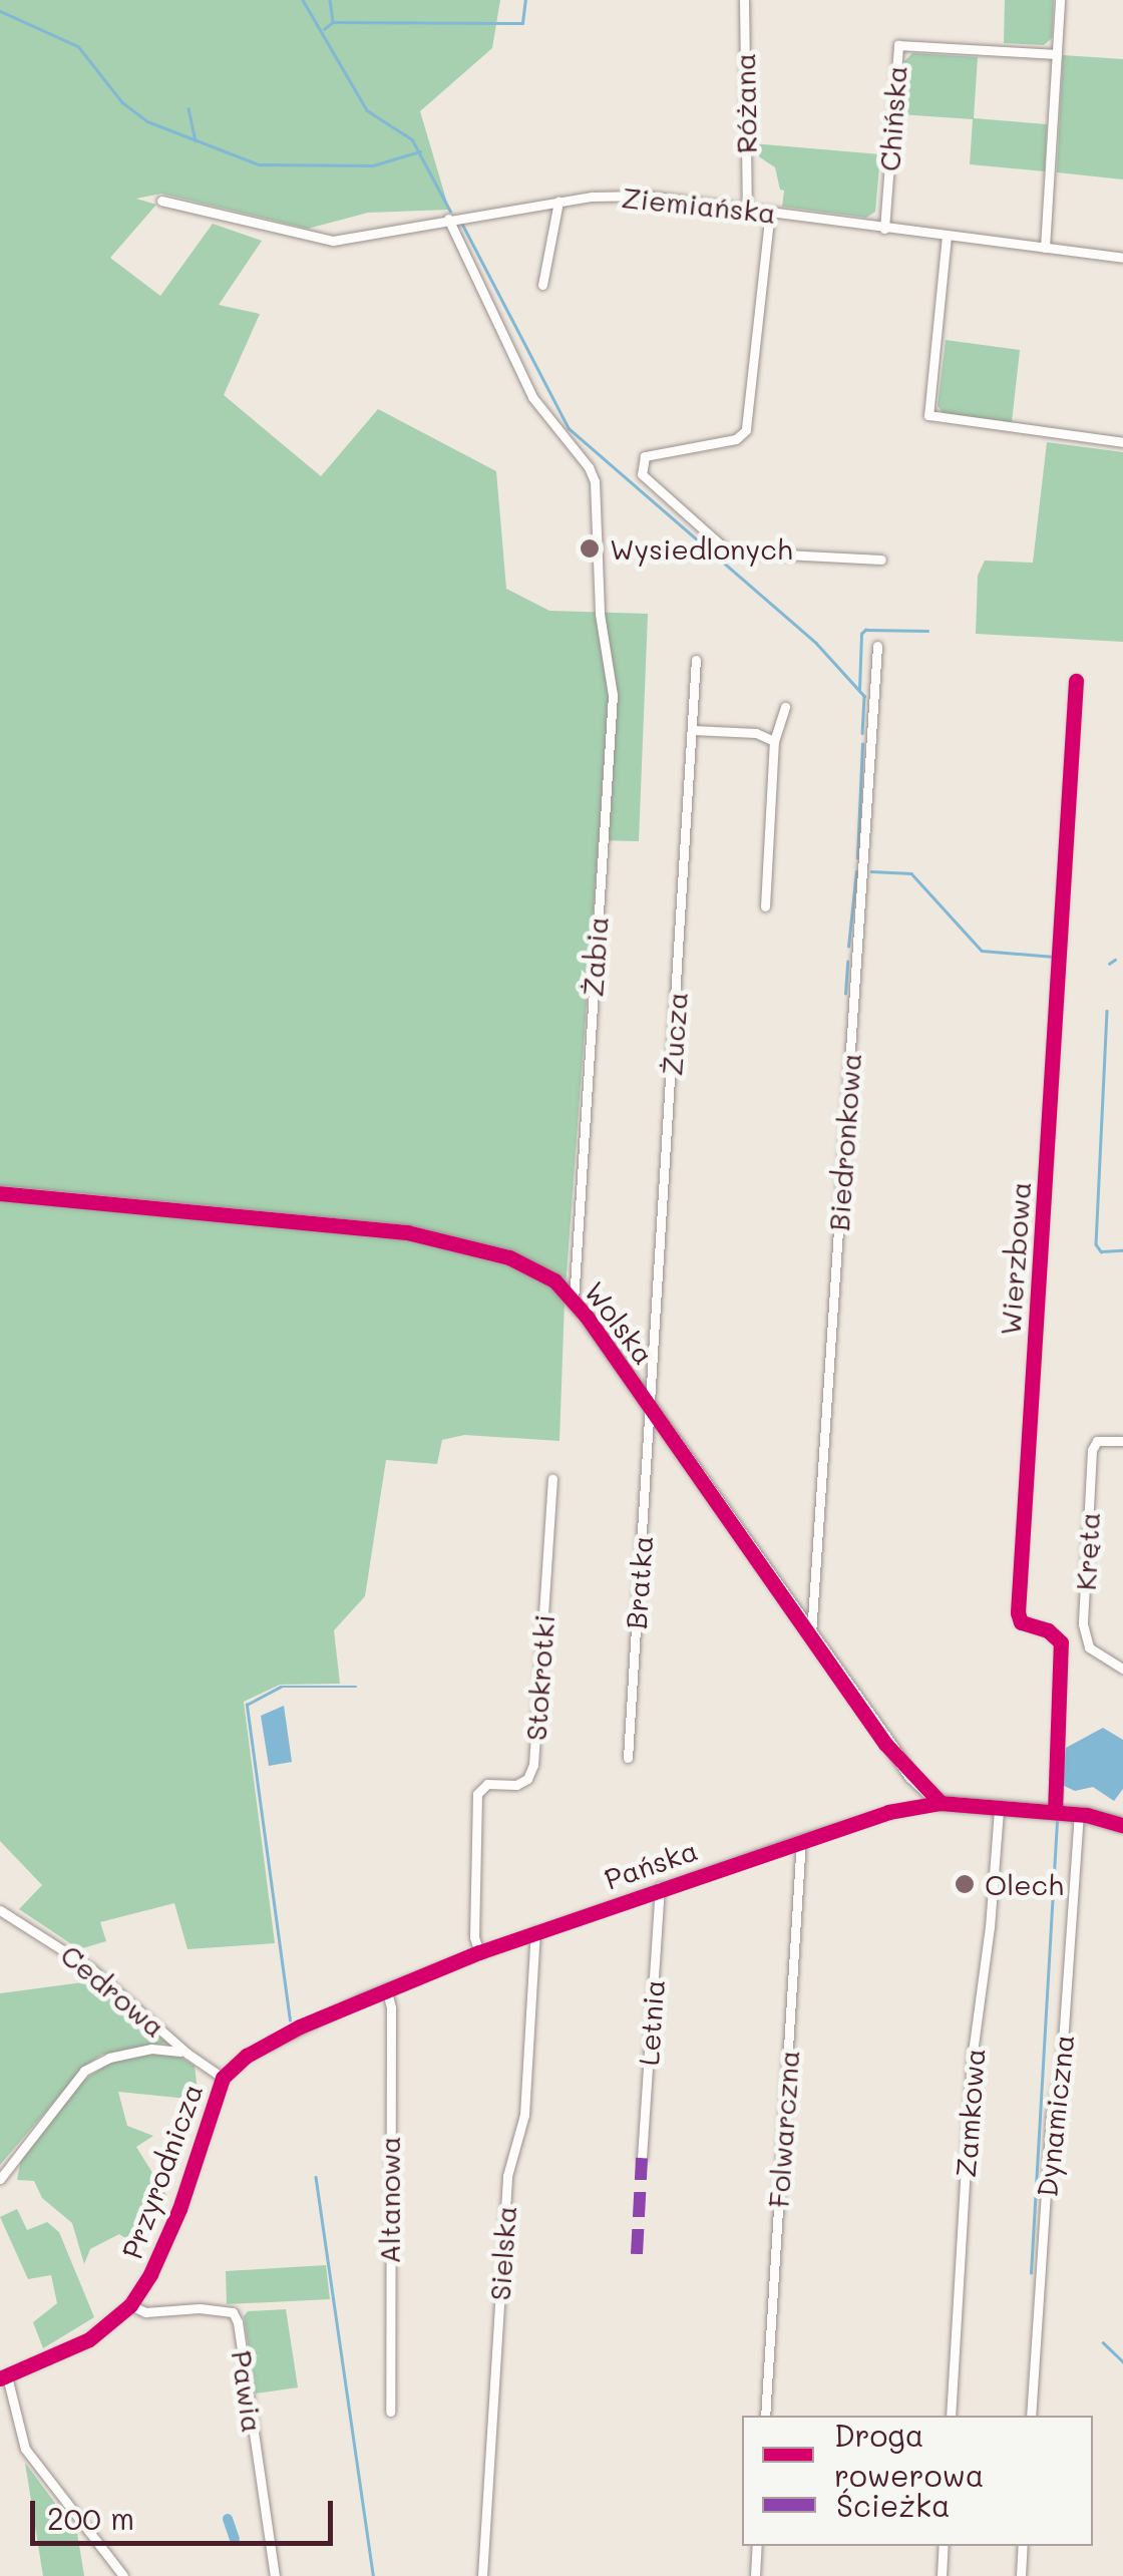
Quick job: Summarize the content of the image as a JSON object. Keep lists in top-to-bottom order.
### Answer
{
  "streets": {
    "street": [
      "Różana",
      "Chińska",
      "Ziemiańska",
      "Żabia",
      "Żucza",
      "Biedronkowa",
      "Wierzbowa",
      "Wolska",
      "Kręta",
      "Bratka",
      "Stokrotki",
      "Pańska",
      "Cedrowa",
      "Letnia",
      "Zamkowa",
      "Dynamiczna",
      "Folwarczna",
      "Przyrodnicza",
      "Altanowa",
      "Sielska",
      "Pawia"
    ]
  },
  "crossings": [
    ["Różana", "Ziemiańska"],
    ["Chińska", "Ziemiańska"],
    ["Ziemiańska", "Żabia"],
    ["Żabia", "Wolska"],
    ["Żucza", "Wolska"],
    ["Żucza", "Bratka"],
    ["Biedronkowa", "Wolska"],
    ["Wierzbowa", "Pańska"],
    ["Wolska", "Bratka"],
    ["Wolska", "Pańska"],
    ["Stokrotki", "Pańska"],
    ["Pańska", "Cedrowa"],
    ["Pańska", "Letnia"],
    ["Pańska", "Zamkowa"],
    ["Pańska", "Dynamiczna"],
    ["Pańska", "Folwarczna"],
    ["Pańska", "Przyrodnicza"],
    ["Pańska", "Altanowa"],
    ["Pańska", "Sielska"],
    ["Cedrowa", "Przyrodnicza"],
    ["Przyrodnicza", "Pawia"]
  ],
  "places": ["Wysiedlonych", "Olech"],
  "legend": ["Droga rowerowa", "Ścieżka"],
  "scale_bar": "200 m"
}
